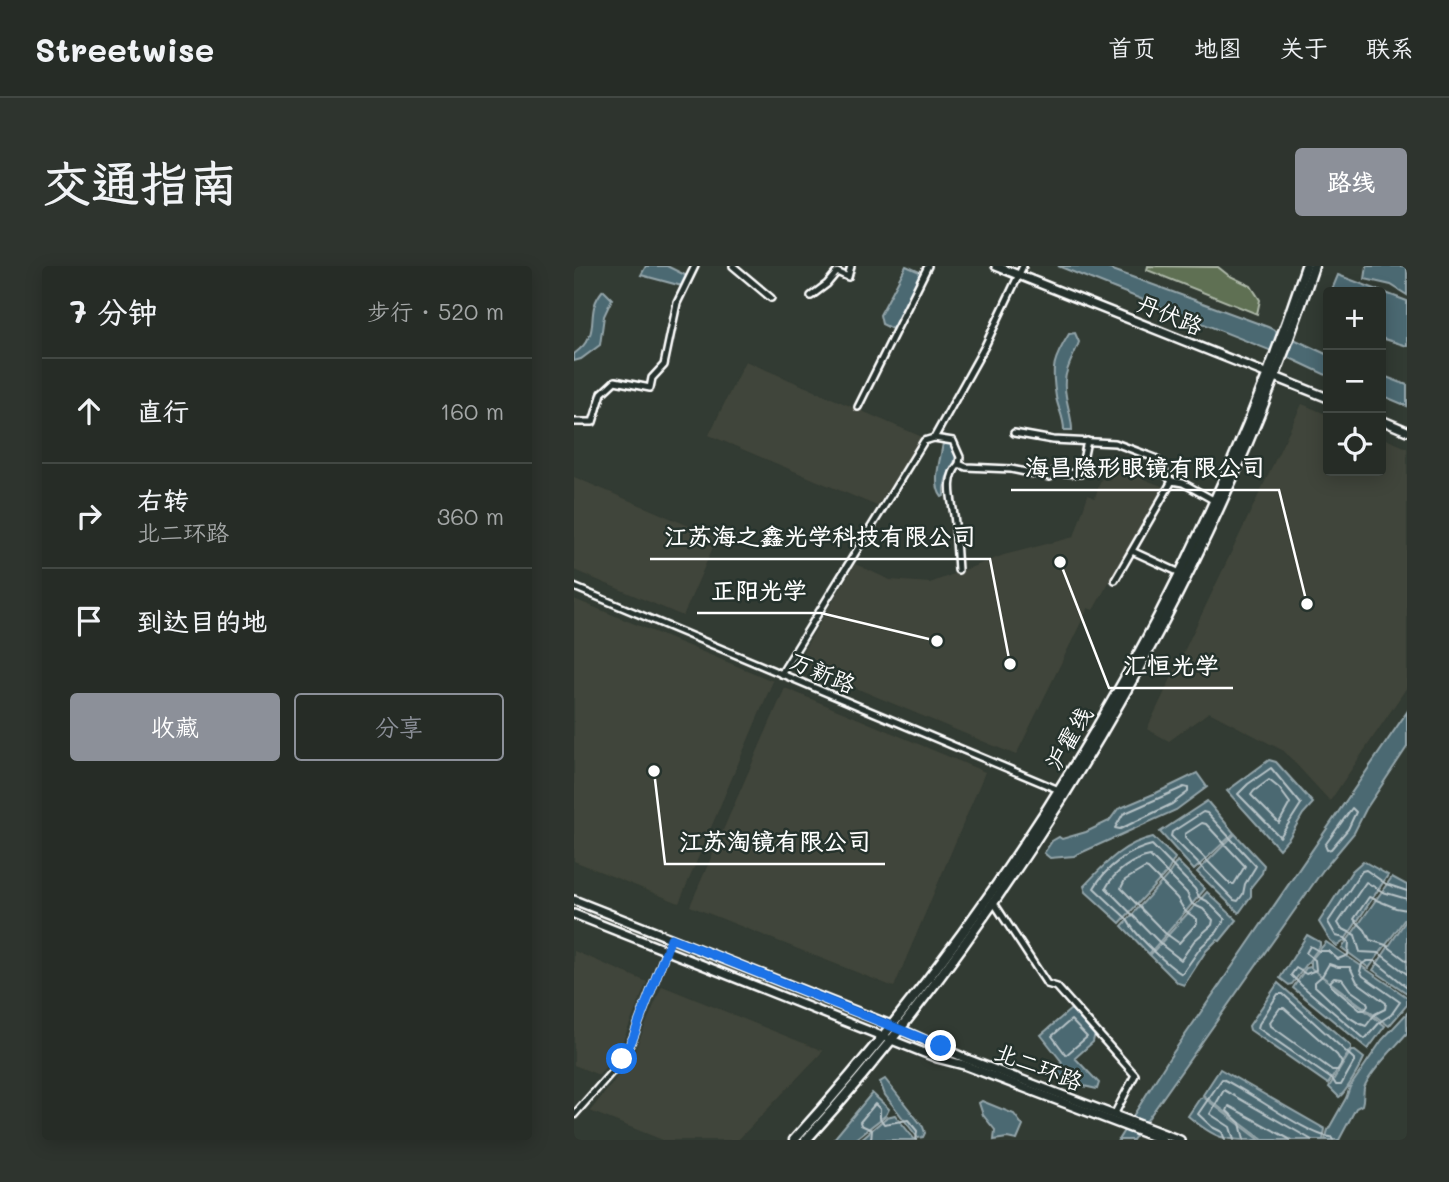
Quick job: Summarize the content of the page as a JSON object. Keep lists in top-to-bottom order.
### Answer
{
  "streets": {
    "highway": ["沪霍线"],
    "main road": ["丹伏路", "北二环路"],
    "street": ["万新路"]
  },
  "crossings": [
    ["丹伏路", "沪霍线"],
    ["万新路", "沪霍线"],
    ["沪霍线", "北二环路"]
  ],
  "places": [
    "汇恒光学",
    "海昌隐形眼镜有限公司",
    "正阳光学",
    "江苏海之鑫光学科技有限公司",
    "江苏淘镜有限公司"
  ],
  "page": {
    "header": "Streetwise",
    "nav": [
      "首页",
      "地图",
      "关于",
      "联系"
    ],
    "buttons": [
      "路线",
      ["收藏", "分享"]
    ],
    "title": "交通指南",
    "heading": ["7 分钟", "步行 · 520 m"],
    "map_buttons": ["+", "−"],
    "list": [
      ["直行", "160 m"],
      ["右转", "北二环路", "360 m"],
      "到达目的地"
    ]
  }
}
